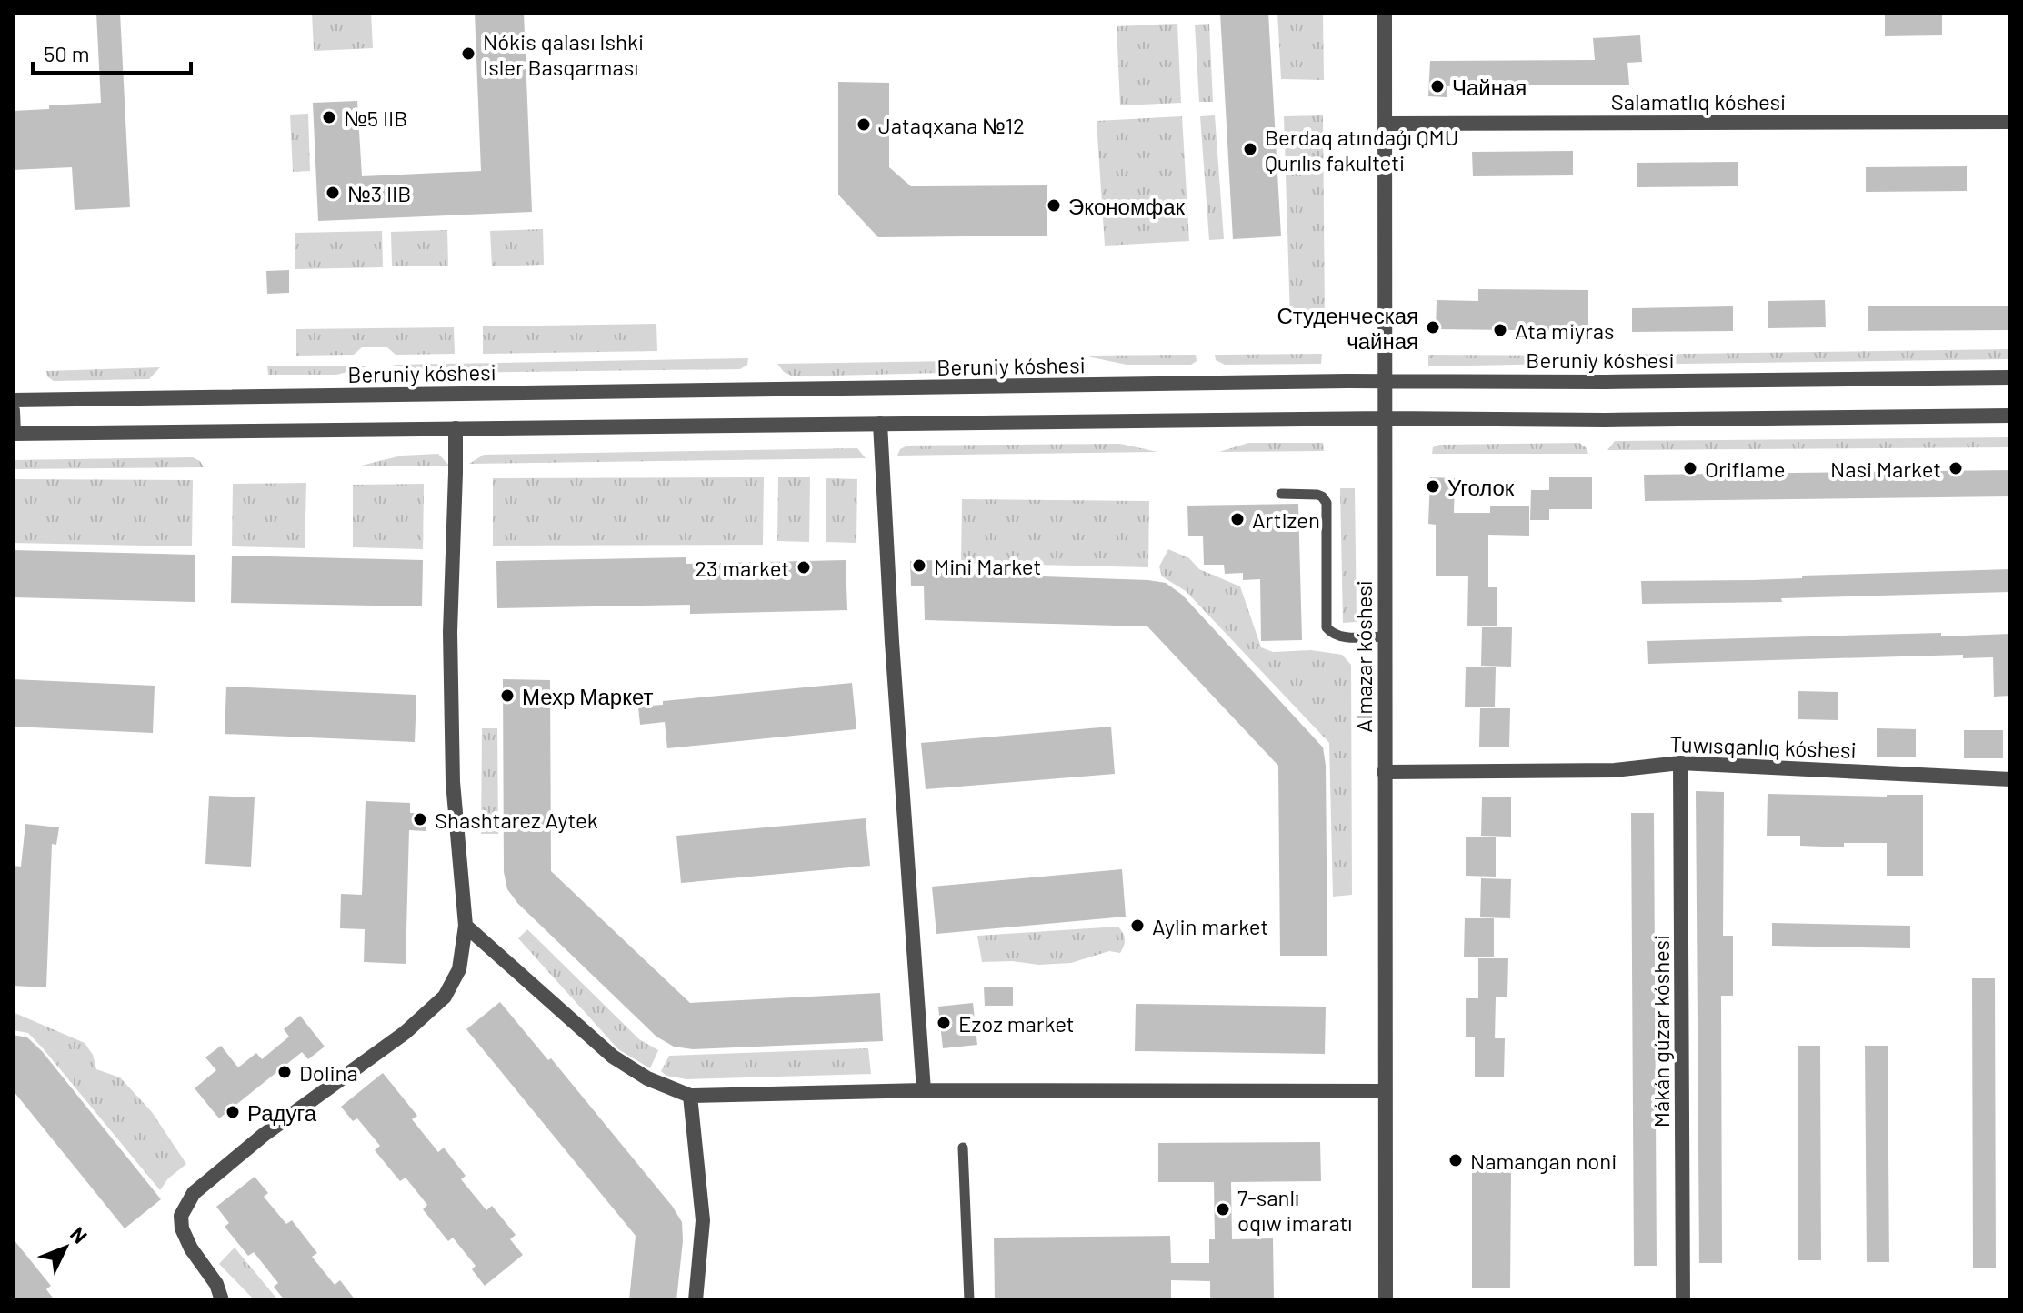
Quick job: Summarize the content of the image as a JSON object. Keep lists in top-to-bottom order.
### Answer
{
  "streets": {
    "street": [
      "Salamatlıq kóshesi",
      "Beruniy kóshesi",
      "Almazar kóshesi",
      "Tuwısqanlıq kóshesi",
      "Mákán gúzar kóshesi"
    ]
  },
  "crossings": [
    ["Salamatlıq kóshesi", "Almazar kóshesi"],
    ["Beruniy kóshesi", "Almazar kóshesi"],
    ["Almazar kóshesi", "Tuwısqanlıq kóshesi"],
    ["Tuwısqanlıq kóshesi", "Mákán gúzar kóshesi"]
  ],
  "places": [
    "Nókis qalası Ishki Isler Basqarması",
    "Чайная",
    "№5 IIB",
    "Jataqxana №12",
    "Berdaq atındaǵı QMU Qurılıs fakulteti",
    "№3 IIB",
    "Экономфак",
    "Студенческая чайная",
    "Ata miyras",
    "Oriflame",
    "Nasi Market",
    "Уголок",
    "ArtIzen",
    "Mini Market",
    "23 market",
    "Мехр Маркет",
    "Shashtarez Aytek",
    "Aylin market",
    "Ezoz market",
    "Dolina",
    "Радуга",
    "Namangan noni",
    "7-sanlı oqıw imaratı"
  ],
  "scale_bar": "50 m",
  "north": "top right"
}
